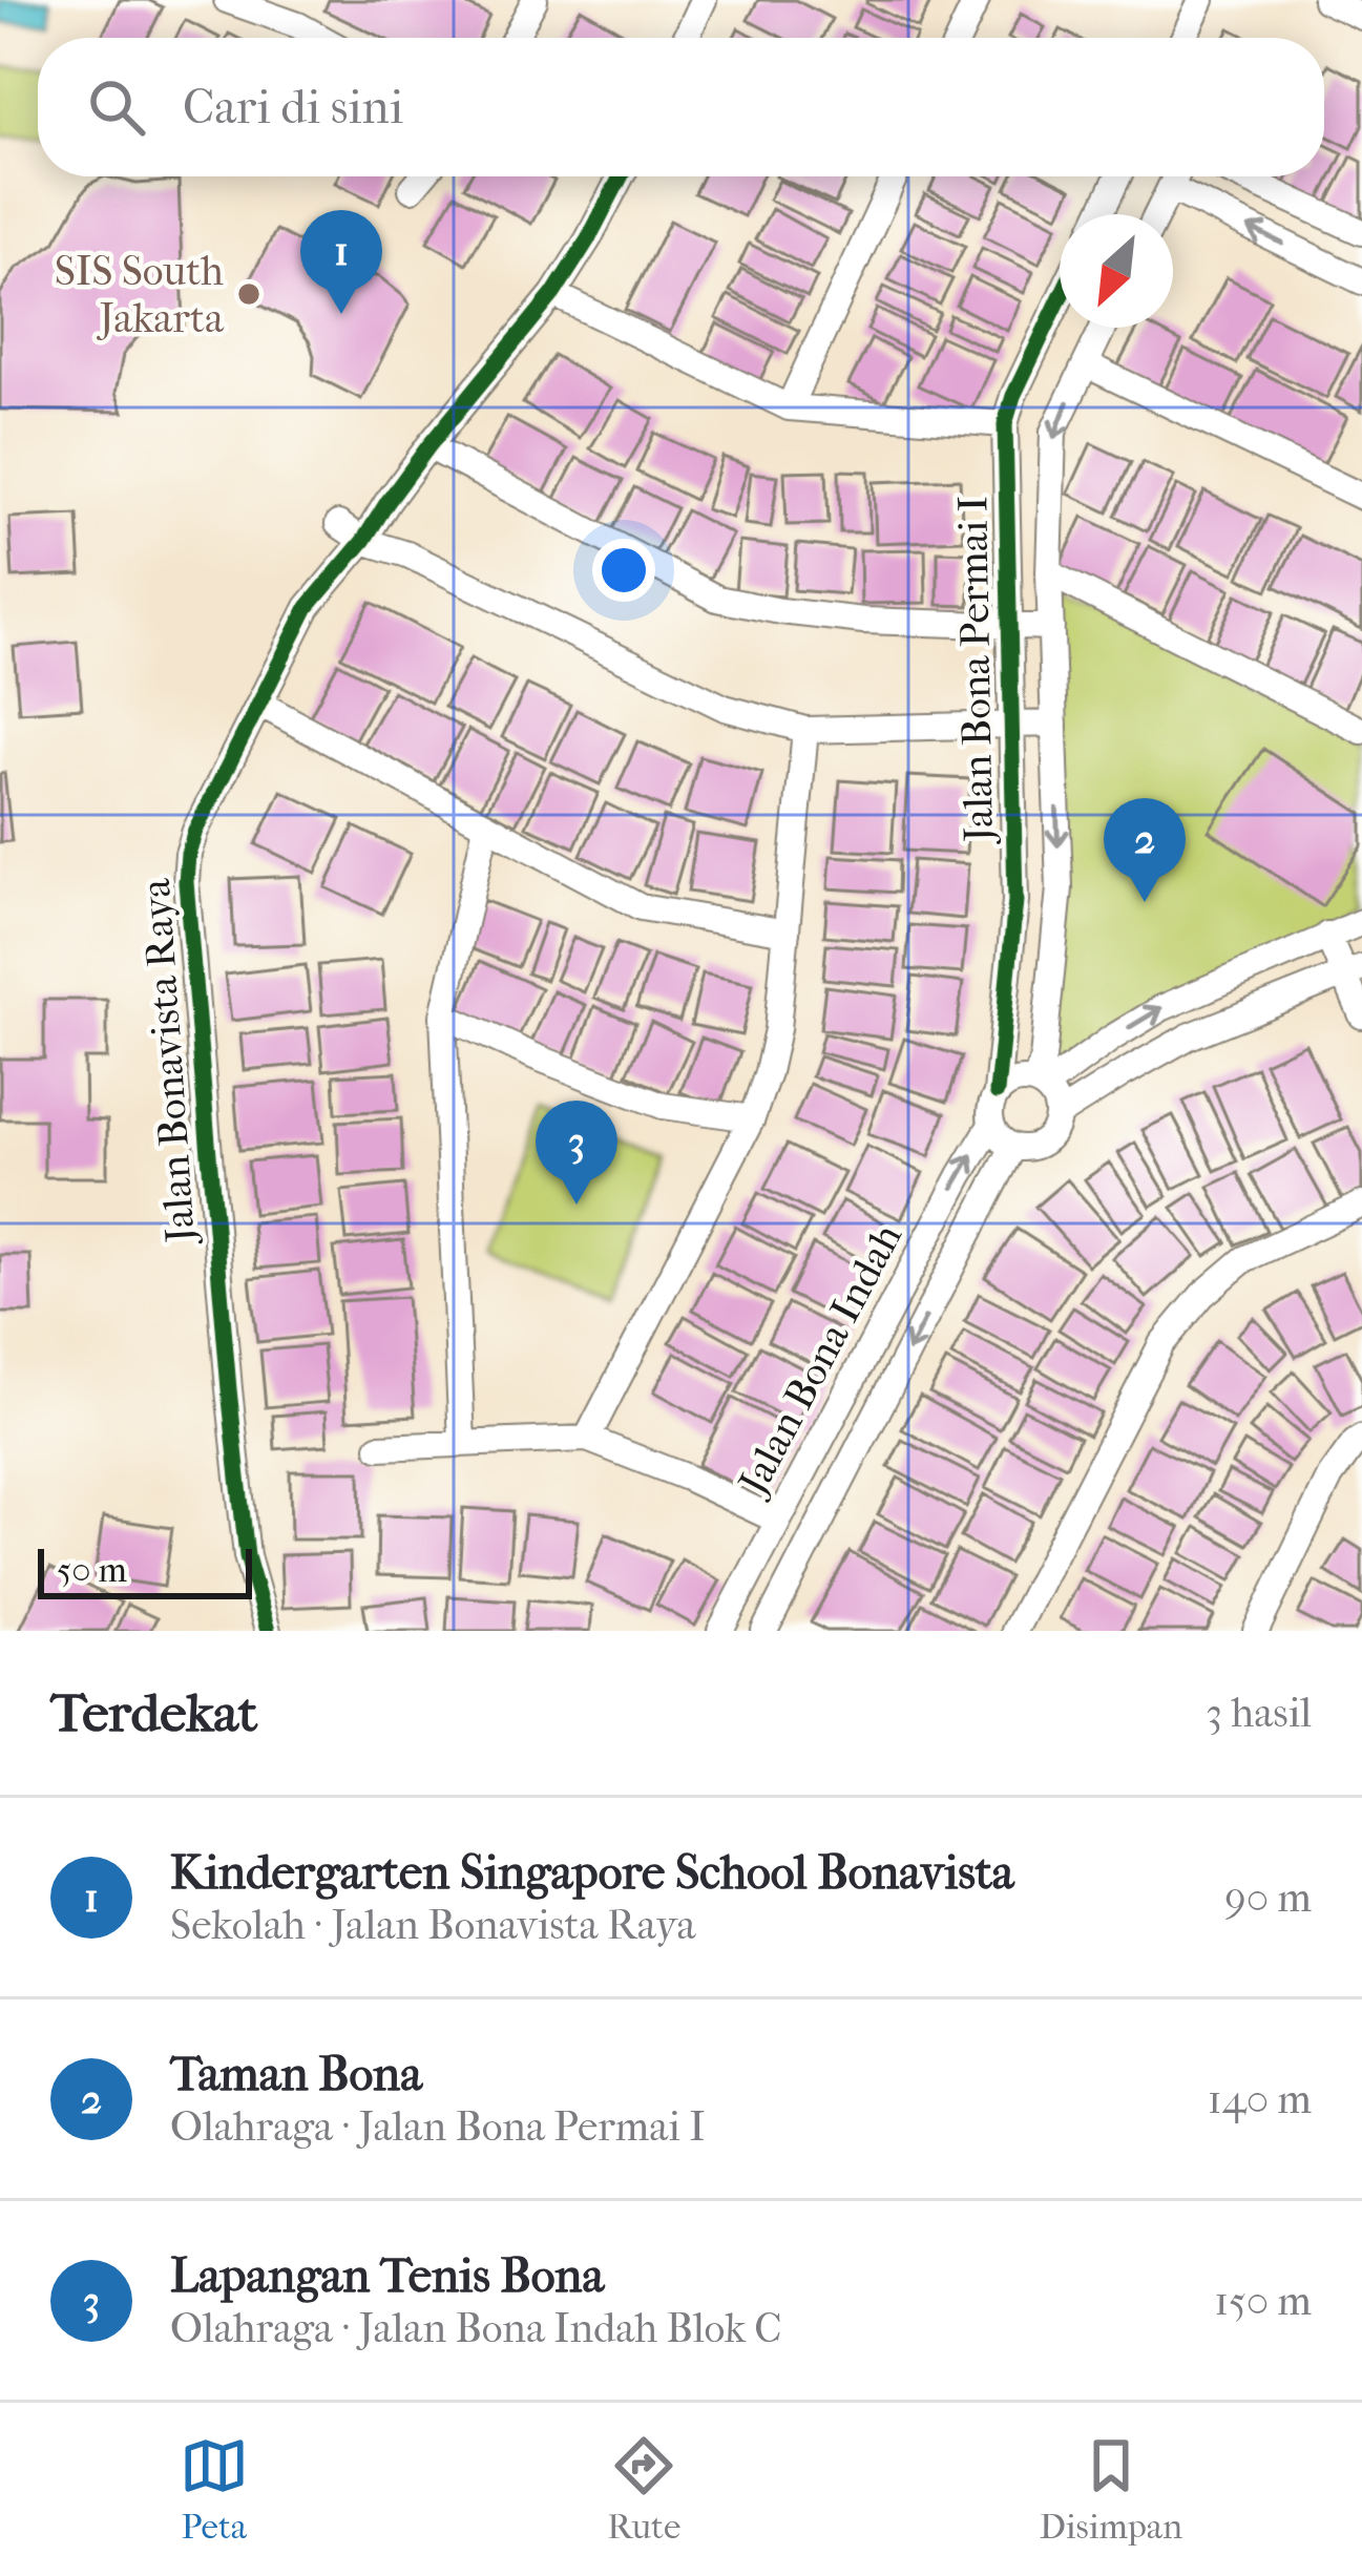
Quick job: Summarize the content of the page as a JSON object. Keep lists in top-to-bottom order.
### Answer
{
  "streets": {
    "street": ["Jalan Bona Permai I", "Jalan Bonavista Raya", "Jalan Bona Indah"]
  },
  "crossings": [
    ["Jalan Bona Permai I", "Jalan Bona Indah"]
  ],
  "places": ["SIS South Jakarta"],
  "scale_bar": "50 m",
  "north": "bottom left",
  "page": {
    "search": "Cari di sini",
    "pins": ["1", "2", "3"],
    "scale": "50 m",
    "heading": ["Terdekat", "3 hasil"],
    "list": [
      {
        "mark": "1",
        "name": "Kindergarten Singapore School Bonavista",
        "note": "Sekolah · Jalan Bonavista Raya",
        "value": "90 m"
      },
      {
        "mark": "2",
        "name": "Taman Bona",
        "note": "Olahraga · Jalan Bona Permai I",
        "value": "140 m"
      },
      {
        "mark": "3",
        "name": "Lapangan Tenis Bona",
        "note": "Olahraga · Jalan Bona Indah Blok C",
        "value": "150 m"
      }
    ],
    "nav": ["Peta", "Rute", "Disimpan"]
  }
}
